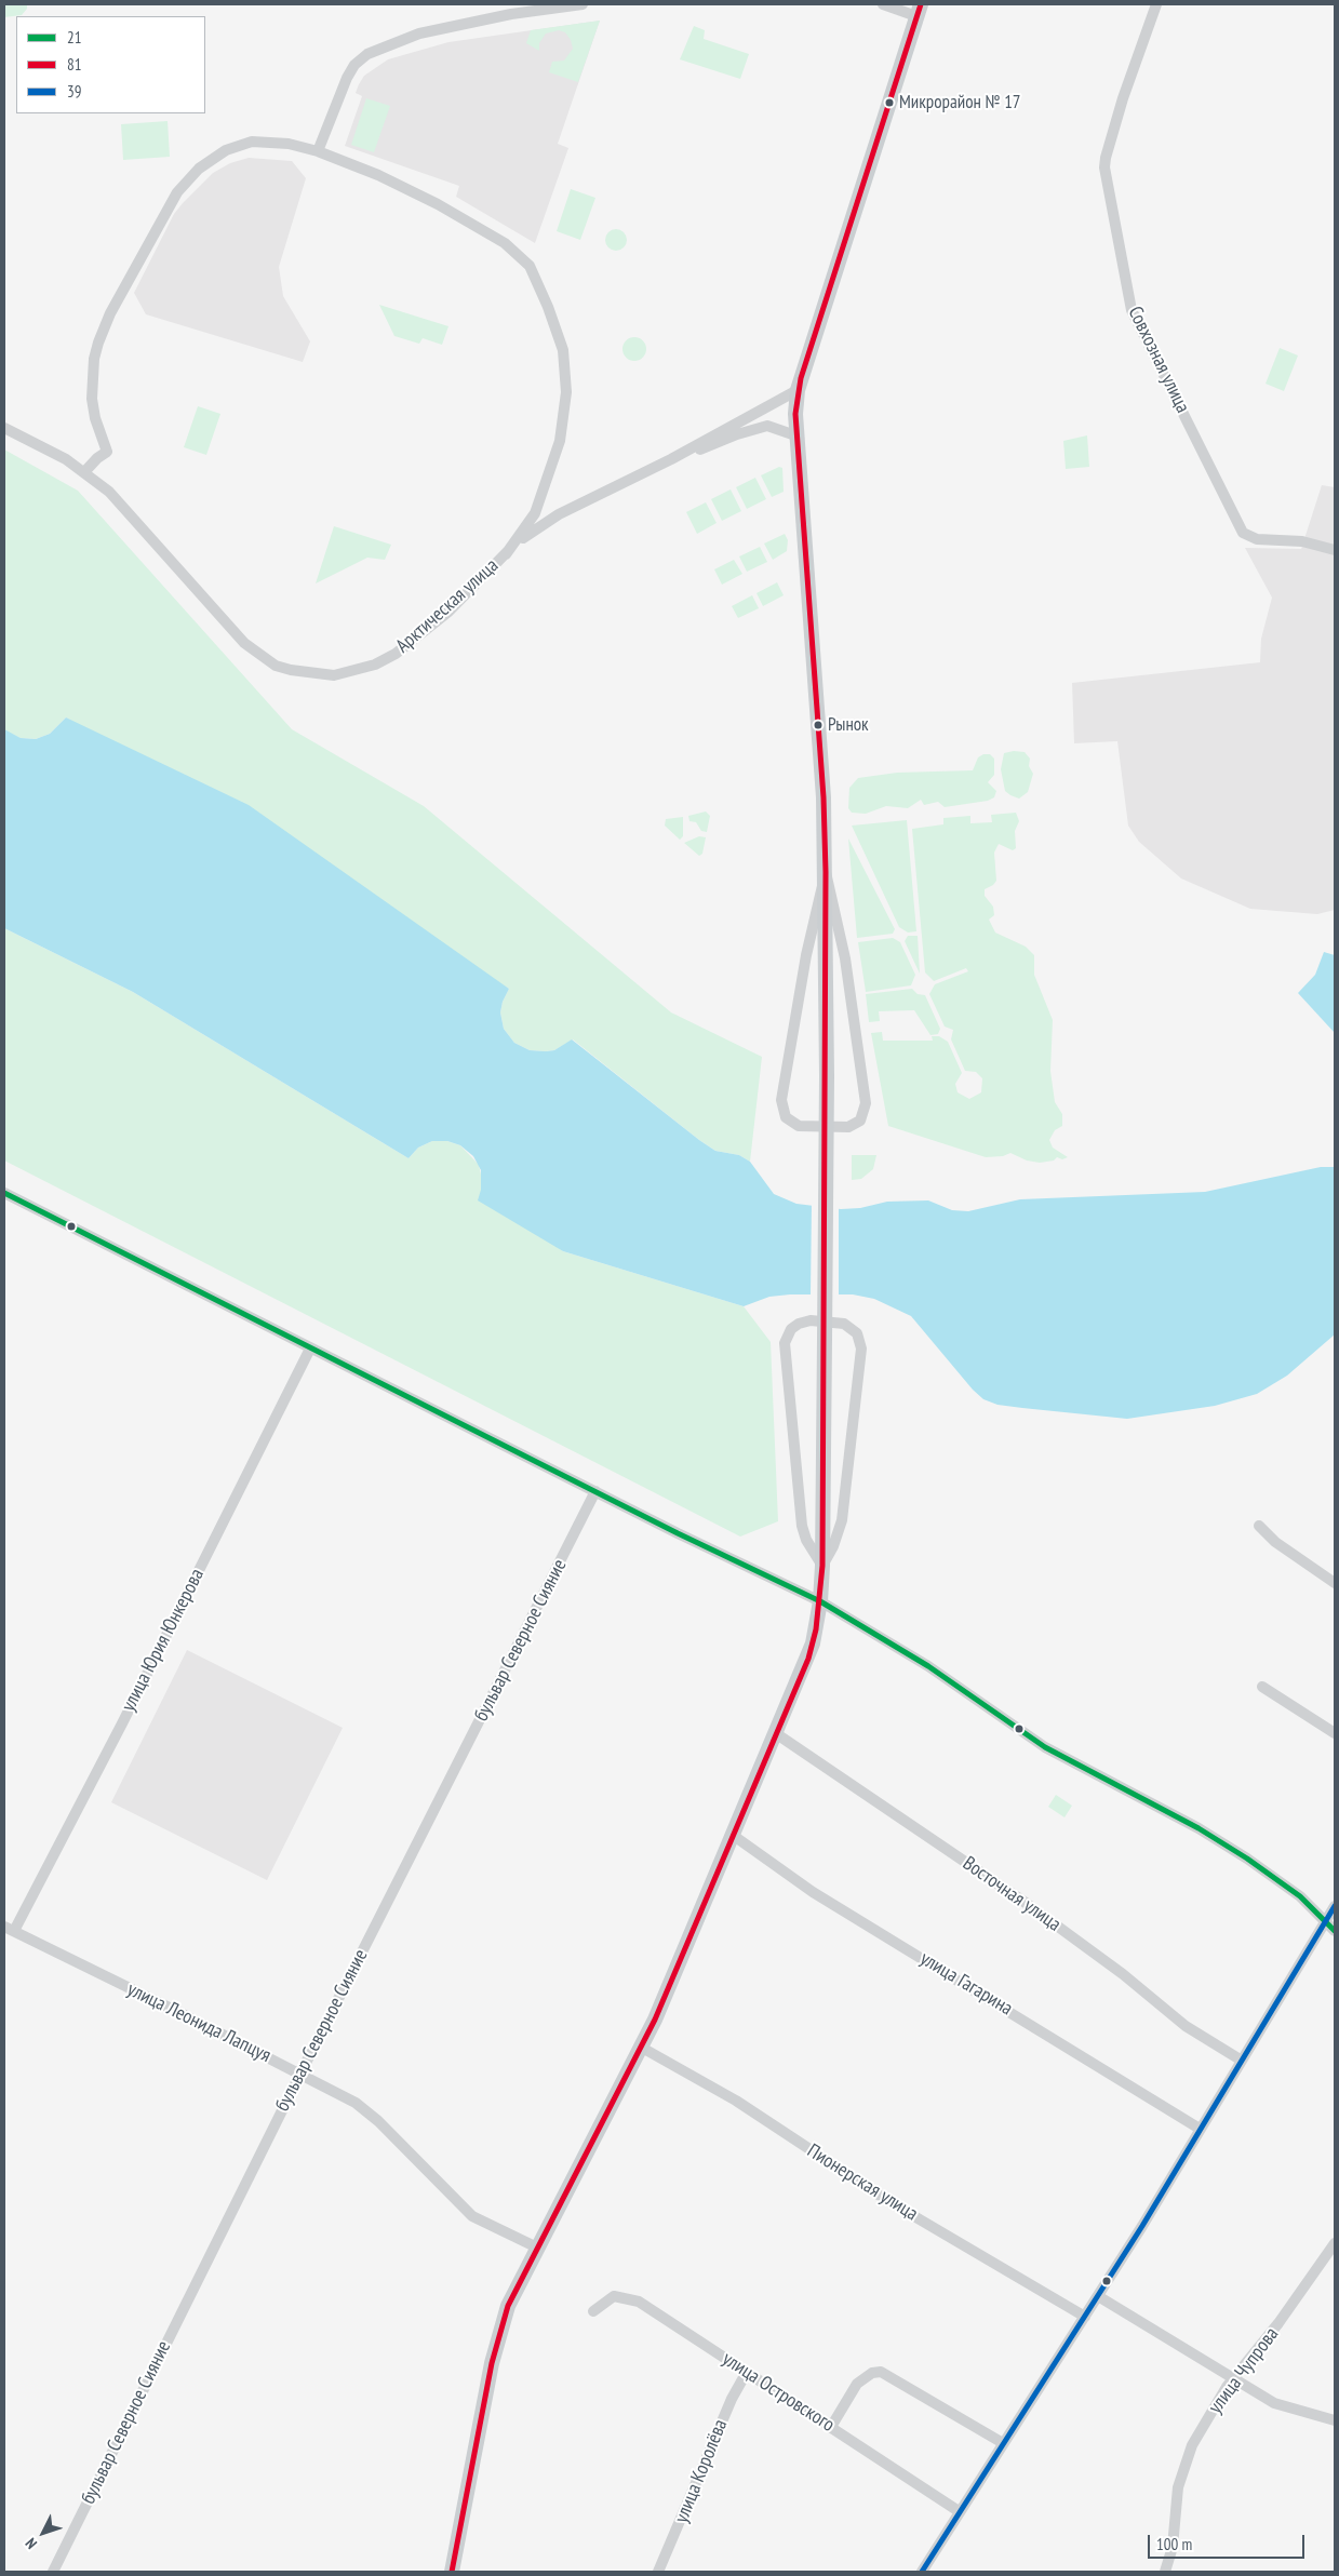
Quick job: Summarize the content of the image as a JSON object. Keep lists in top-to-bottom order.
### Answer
{
  "streets": {
    "street": [
      "Совхозная улица",
      "Арктическая улица",
      "улица Юрия Юнкерова",
      "бульвар Северное Сияние",
      "Восточная улица",
      "улица Гагарина",
      "улица Леонида Лапцуя",
      "Пионерская улица",
      "улица Чупрова",
      "улица Островского",
      "улица Королёва"
    ]
  },
  "crossings": [
    ["улица Юрия Юнкерова", "улица Леонида Лапцуя"],
    ["бульвар Северное Сияние", "улица Леонида Лапцуя"],
    ["улица Островского", "улица Королёва"]
  ],
  "places": ["Микрорайон № 17", "Рынок"],
  "lines": ["transit line 81", "transit line 21", "transit line 39"],
  "legend": ["21", "81", "39"],
  "scale_bar": "100 m",
  "north": "bottom left"
}
